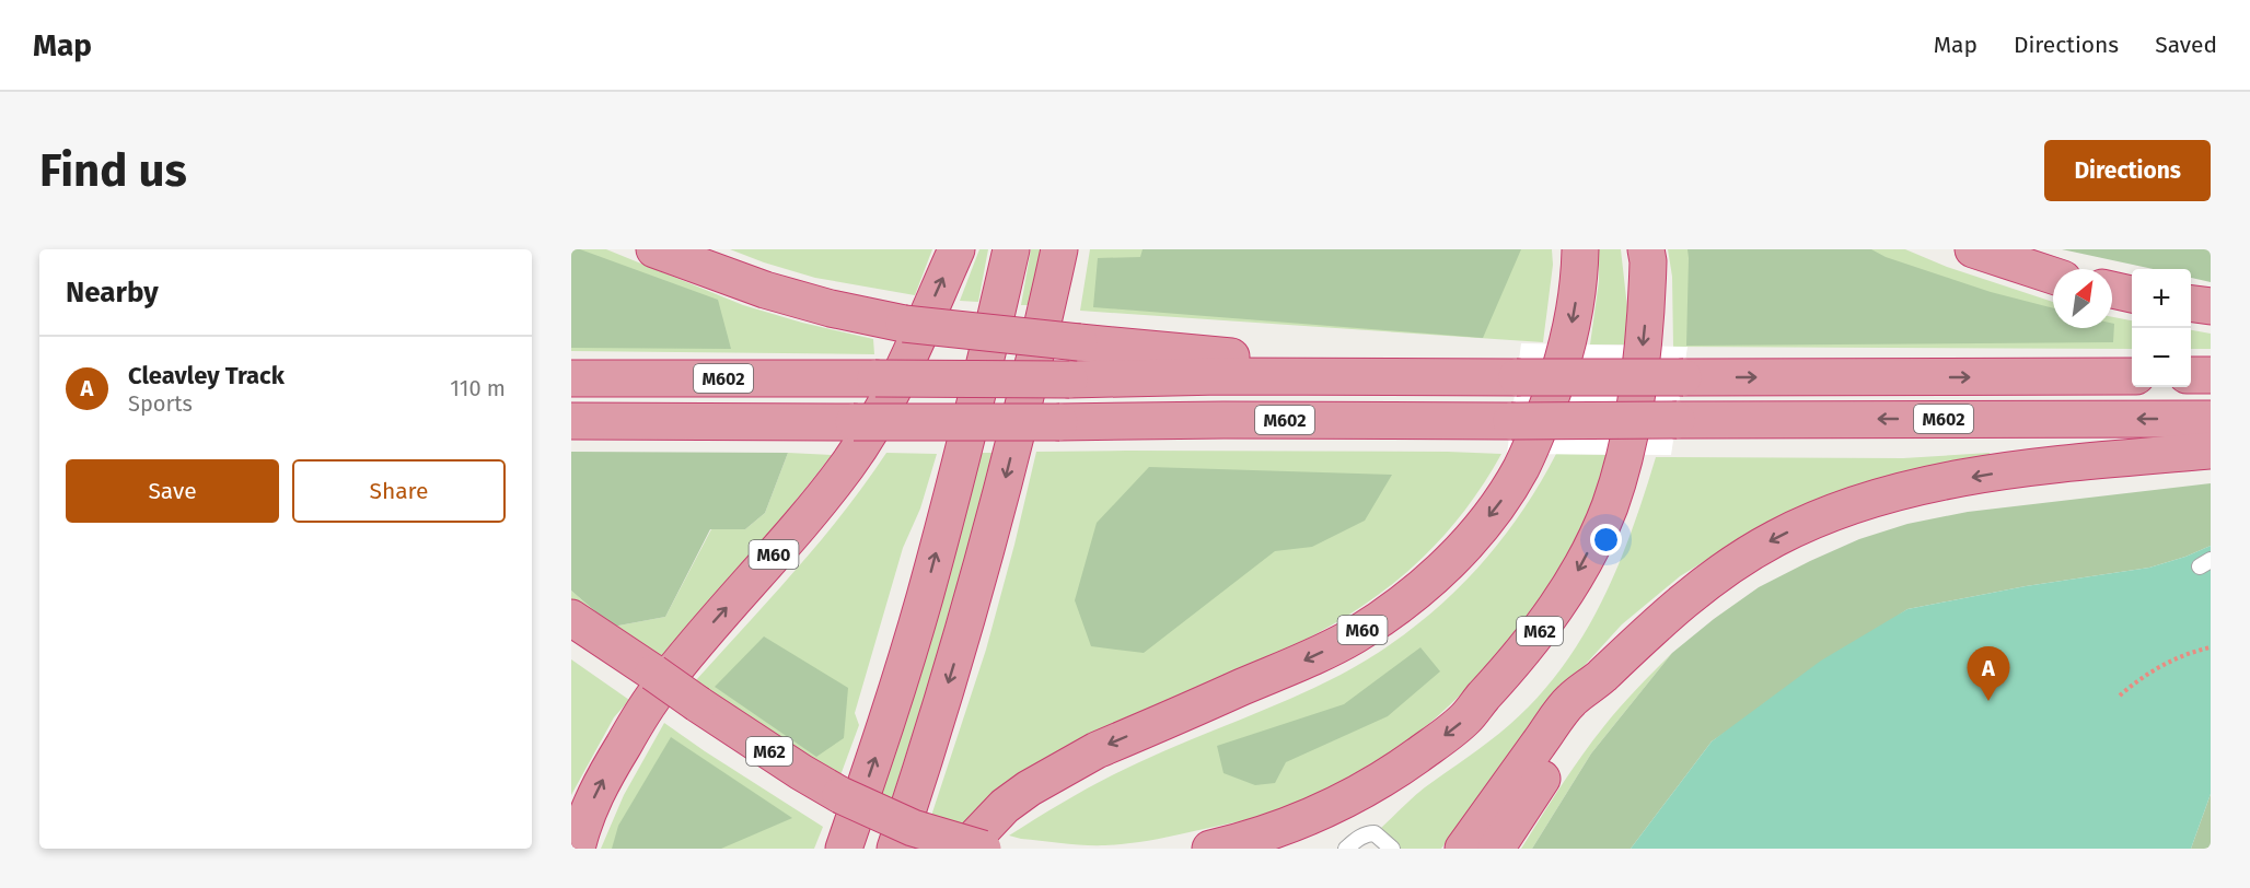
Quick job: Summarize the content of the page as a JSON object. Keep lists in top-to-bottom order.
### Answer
{
  "streets": {
    "highway": ["M602", "M60", "M62"]
  },
  "north": "top right",
  "page": {
    "header": "Map",
    "nav": ["Map", "Directions", "Saved"],
    "buttons": [
      "Directions",
      ["Save", "Share"]
    ],
    "title": "Find us",
    "heading": "Nearby",
    "map_buttons": ["+", "−"],
    "list": [
      {
        "mark": "A",
        "name": "Cleavley Track",
        "note": "Sports",
        "value": "110 m"
      }
    ],
    "pins": "A"
  }
}
